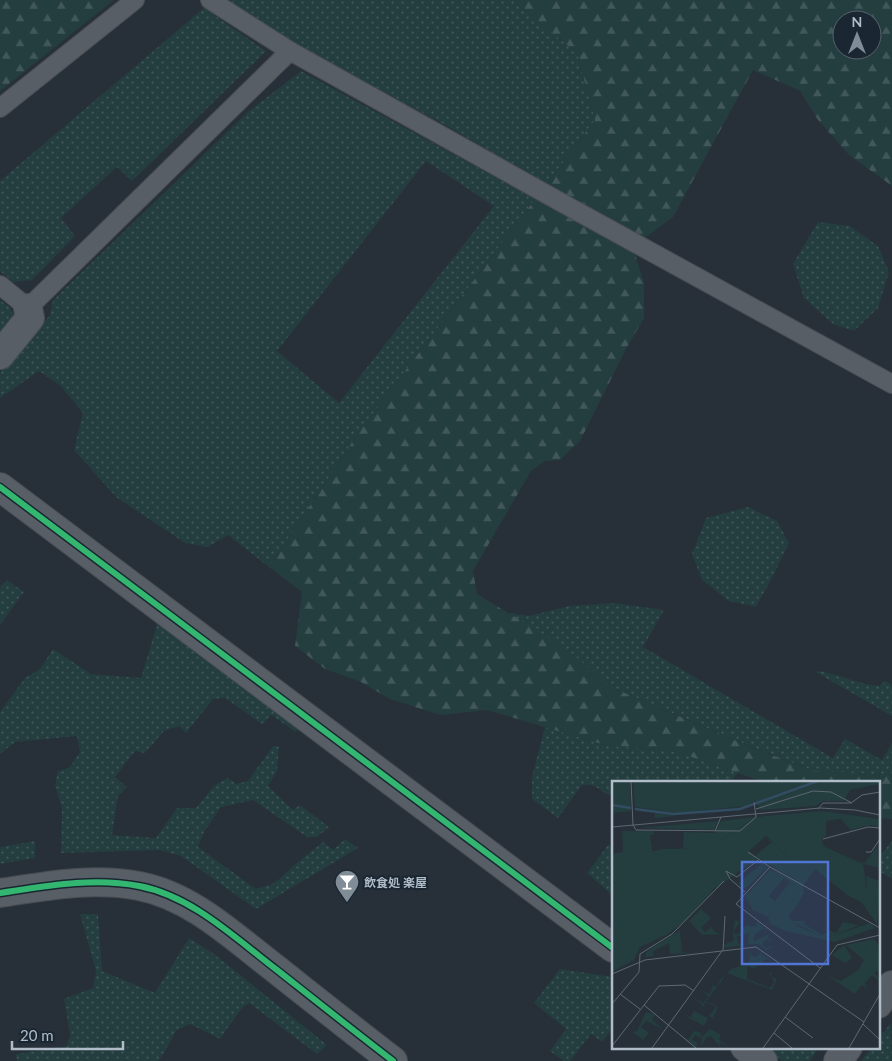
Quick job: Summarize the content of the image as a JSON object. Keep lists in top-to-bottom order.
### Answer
{
  "places": {
    "bar": ["飲食処 楽屋"]
  },
  "scale_bar": "20 m",
  "north": "top"
}
